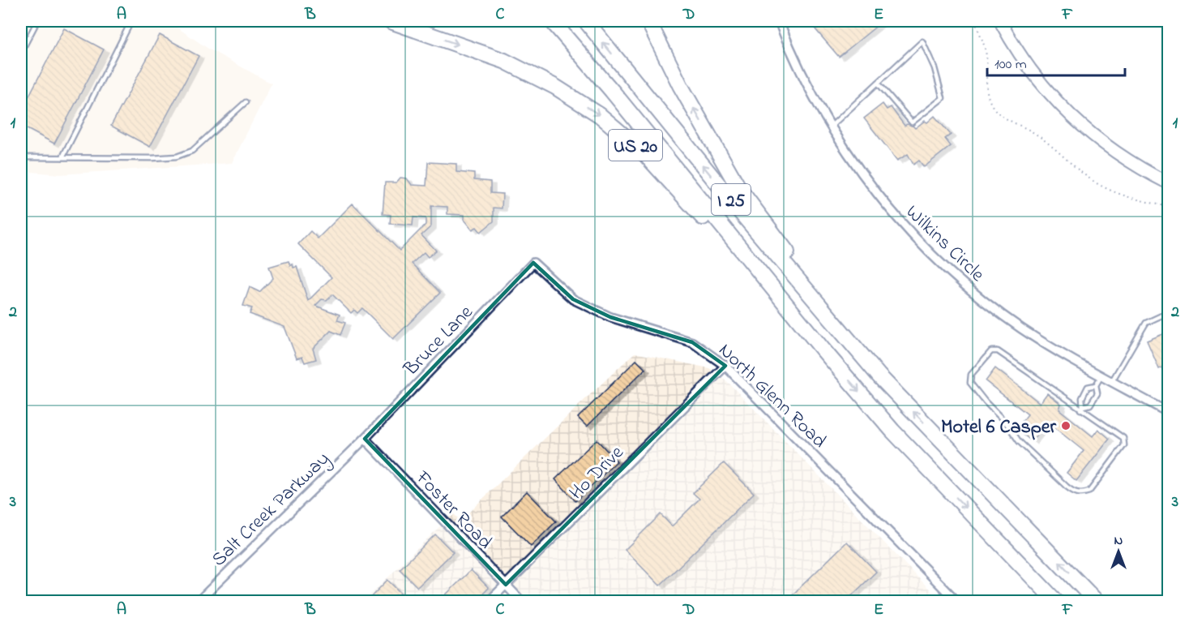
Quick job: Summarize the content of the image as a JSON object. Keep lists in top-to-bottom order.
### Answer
{
  "streets": {
    "highway": ["US 20", "I 25"],
    "street": [
      "Wilkins Circle",
      "Bruce Lane",
      "North Glenn Road",
      "Ho Drive",
      "Salt Creek Parkway",
      "Foster Road"
    ]
  },
  "crossings": [
    ["US 20", "I 25"],
    ["Bruce Lane", "North Glenn Road"],
    ["Bruce Lane", "Salt Creek Parkway"],
    ["Bruce Lane", "Foster Road"],
    ["North Glenn Road", "Ho Drive"],
    ["Ho Drive", "Foster Road"],
    ["Salt Creek Parkway", "Foster Road"]
  ],
  "places": ["Motel 6 Casper"],
  "scale_bar": "100 m",
  "north": "top",
  "grid": {
    "columns": [
      "A",
      "B",
      "C",
      "D",
      "E",
      "F"
    ],
    "rows": ["1", "2", "3"]
  }
}
